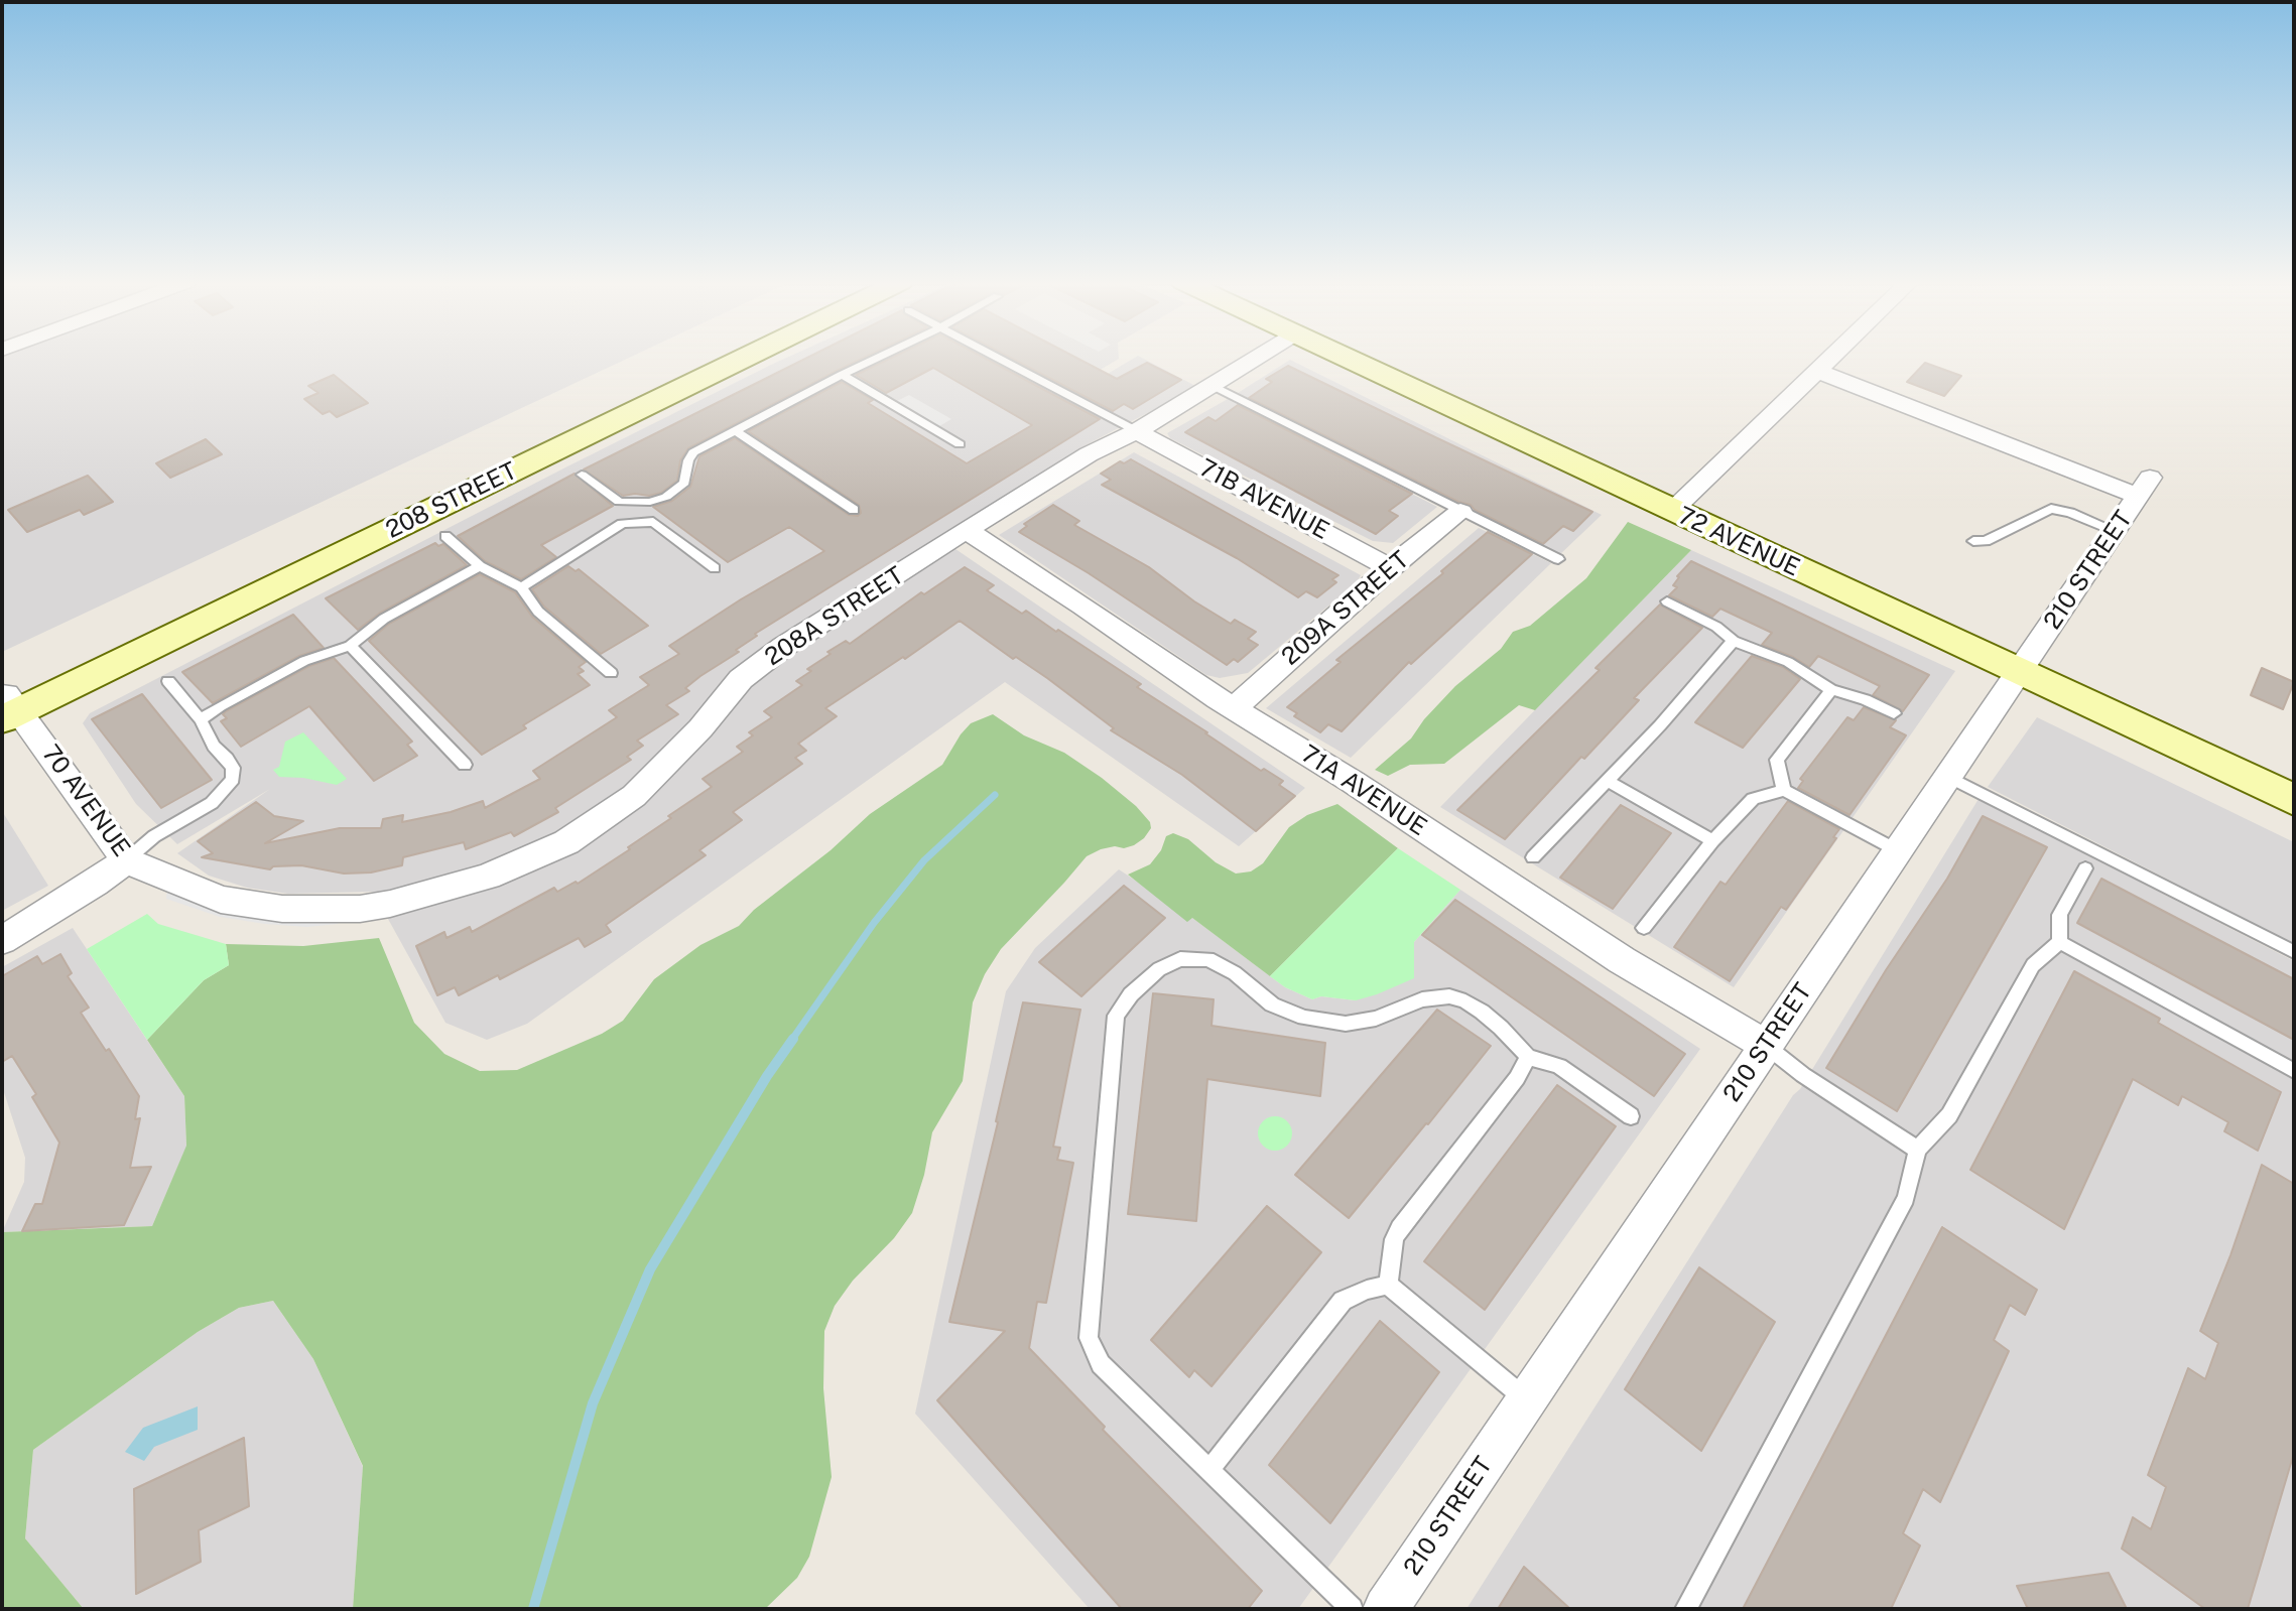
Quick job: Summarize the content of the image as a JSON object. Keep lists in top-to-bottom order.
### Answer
{
  "streets": {
    "main road": ["208 STREET", "72 AVENUE"],
    "street": [
      "71B AVENUE",
      "210 STREET",
      "209A STREET",
      "208A STREET",
      "71A AVENUE",
      "70 AVENUE"
    ]
  },
  "crossings": [
    ["71B AVENUE", "209A STREET"],
    ["71B AVENUE", "208A STREET"],
    ["208 STREET", "70 AVENUE"],
    ["72 AVENUE", "210 STREET"],
    ["210 STREET", "71A AVENUE"],
    ["209A STREET", "71A AVENUE"],
    ["208A STREET", "71A AVENUE"],
    ["208A STREET", "70 AVENUE"]
  ]
}
